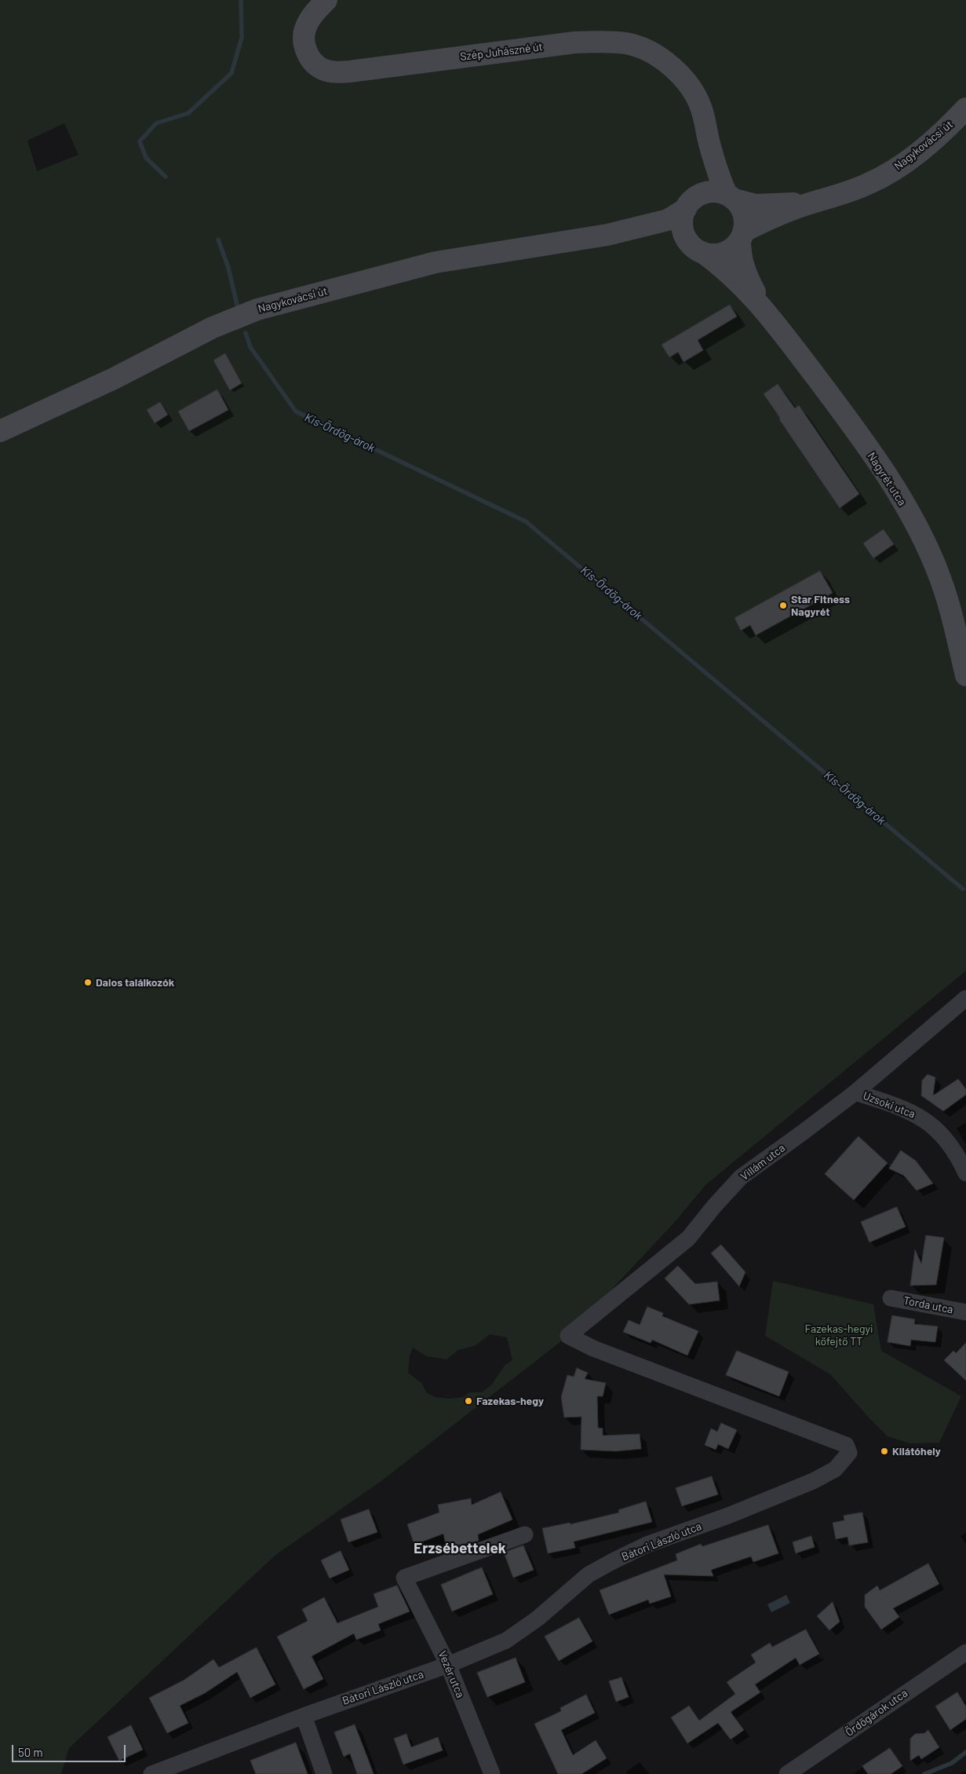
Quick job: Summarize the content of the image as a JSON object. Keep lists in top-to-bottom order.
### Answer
{
  "streets": {
    "street": [
      "Szép Juhászné út",
      "Nagykovácsi út",
      "Nagyrét utca",
      "Uzsoki utca",
      "Villám utca",
      "Torda utca",
      "Bátori László utca",
      "Vezér utca",
      "Ördögárok utca"
    ]
  },
  "crossings": [
    ["Szép Juhászné út", "Nagykovácsi út"],
    ["Szép Juhászné út", "Nagyrét utca"],
    ["Nagykovácsi út", "Nagyrét utca"],
    ["Uzsoki utca", "Villám utca"],
    ["Villám utca", "Bátori László utca"],
    ["Bátori László utca", "Vezér utca"]
  ],
  "districts": ["Erzsébettelek"],
  "water": ["Kis-Ördög-árok"],
  "parks": ["Fazekas-hegyi kőfejtő TT"],
  "places": [
    "Star Fitness Nagyrét",
    "Dalos találkozók",
    "Fazekas-hegy",
    "Kilátóhely"
  ],
  "scale_bar": "50 m"
}
